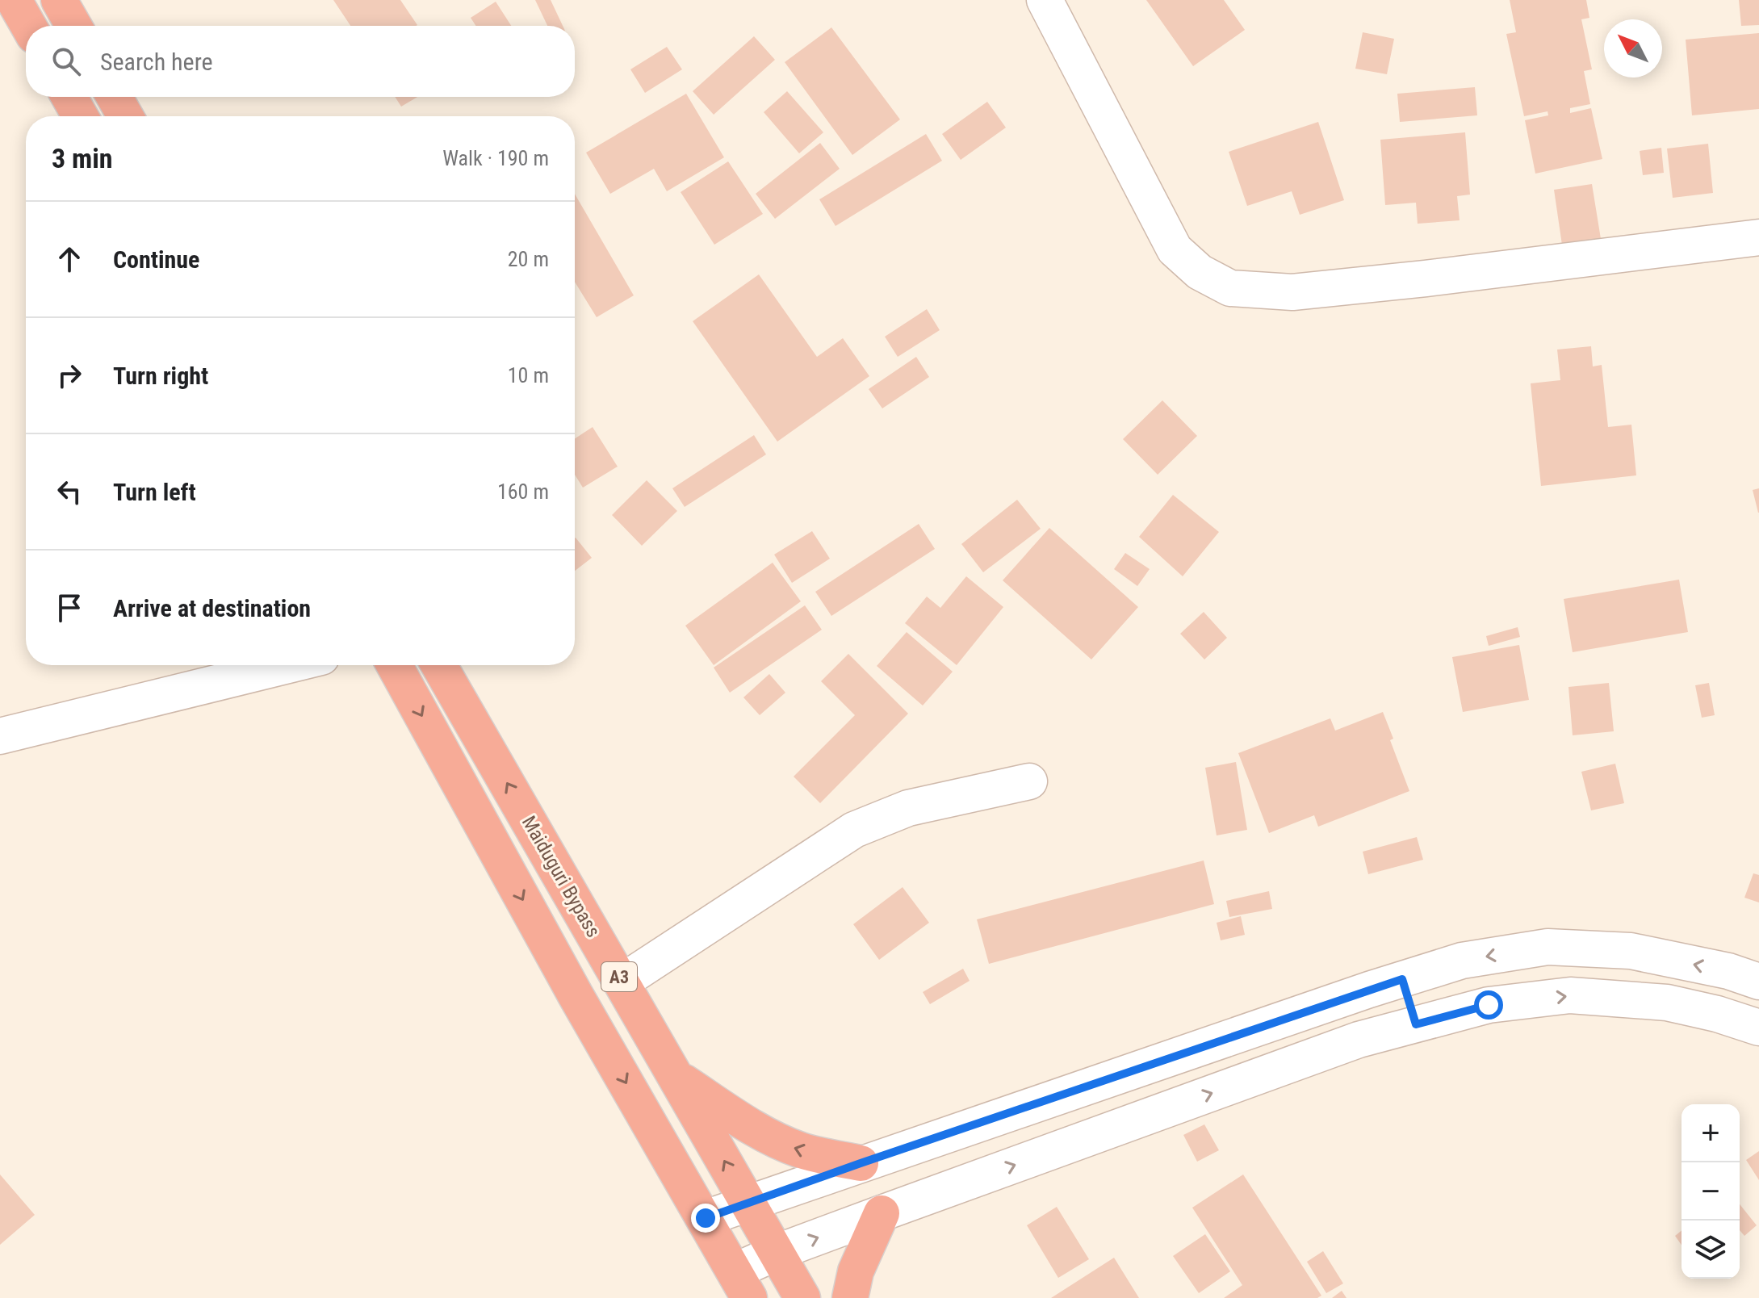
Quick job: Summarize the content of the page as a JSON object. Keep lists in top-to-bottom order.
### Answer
{
  "streets": {
    "highway": ["Maiduguri Bypass", "A3"]
  },
  "north": "top left",
  "page": {
    "search": "Search here",
    "heading": ["3 min", "Walk · 190 m"],
    "list": [
      ["Continue", "20 m"],
      ["Turn right", "10 m"],
      ["Turn left", "160 m"],
      "Arrive at destination"
    ],
    "map_buttons": ["+", "−"]
  }
}
